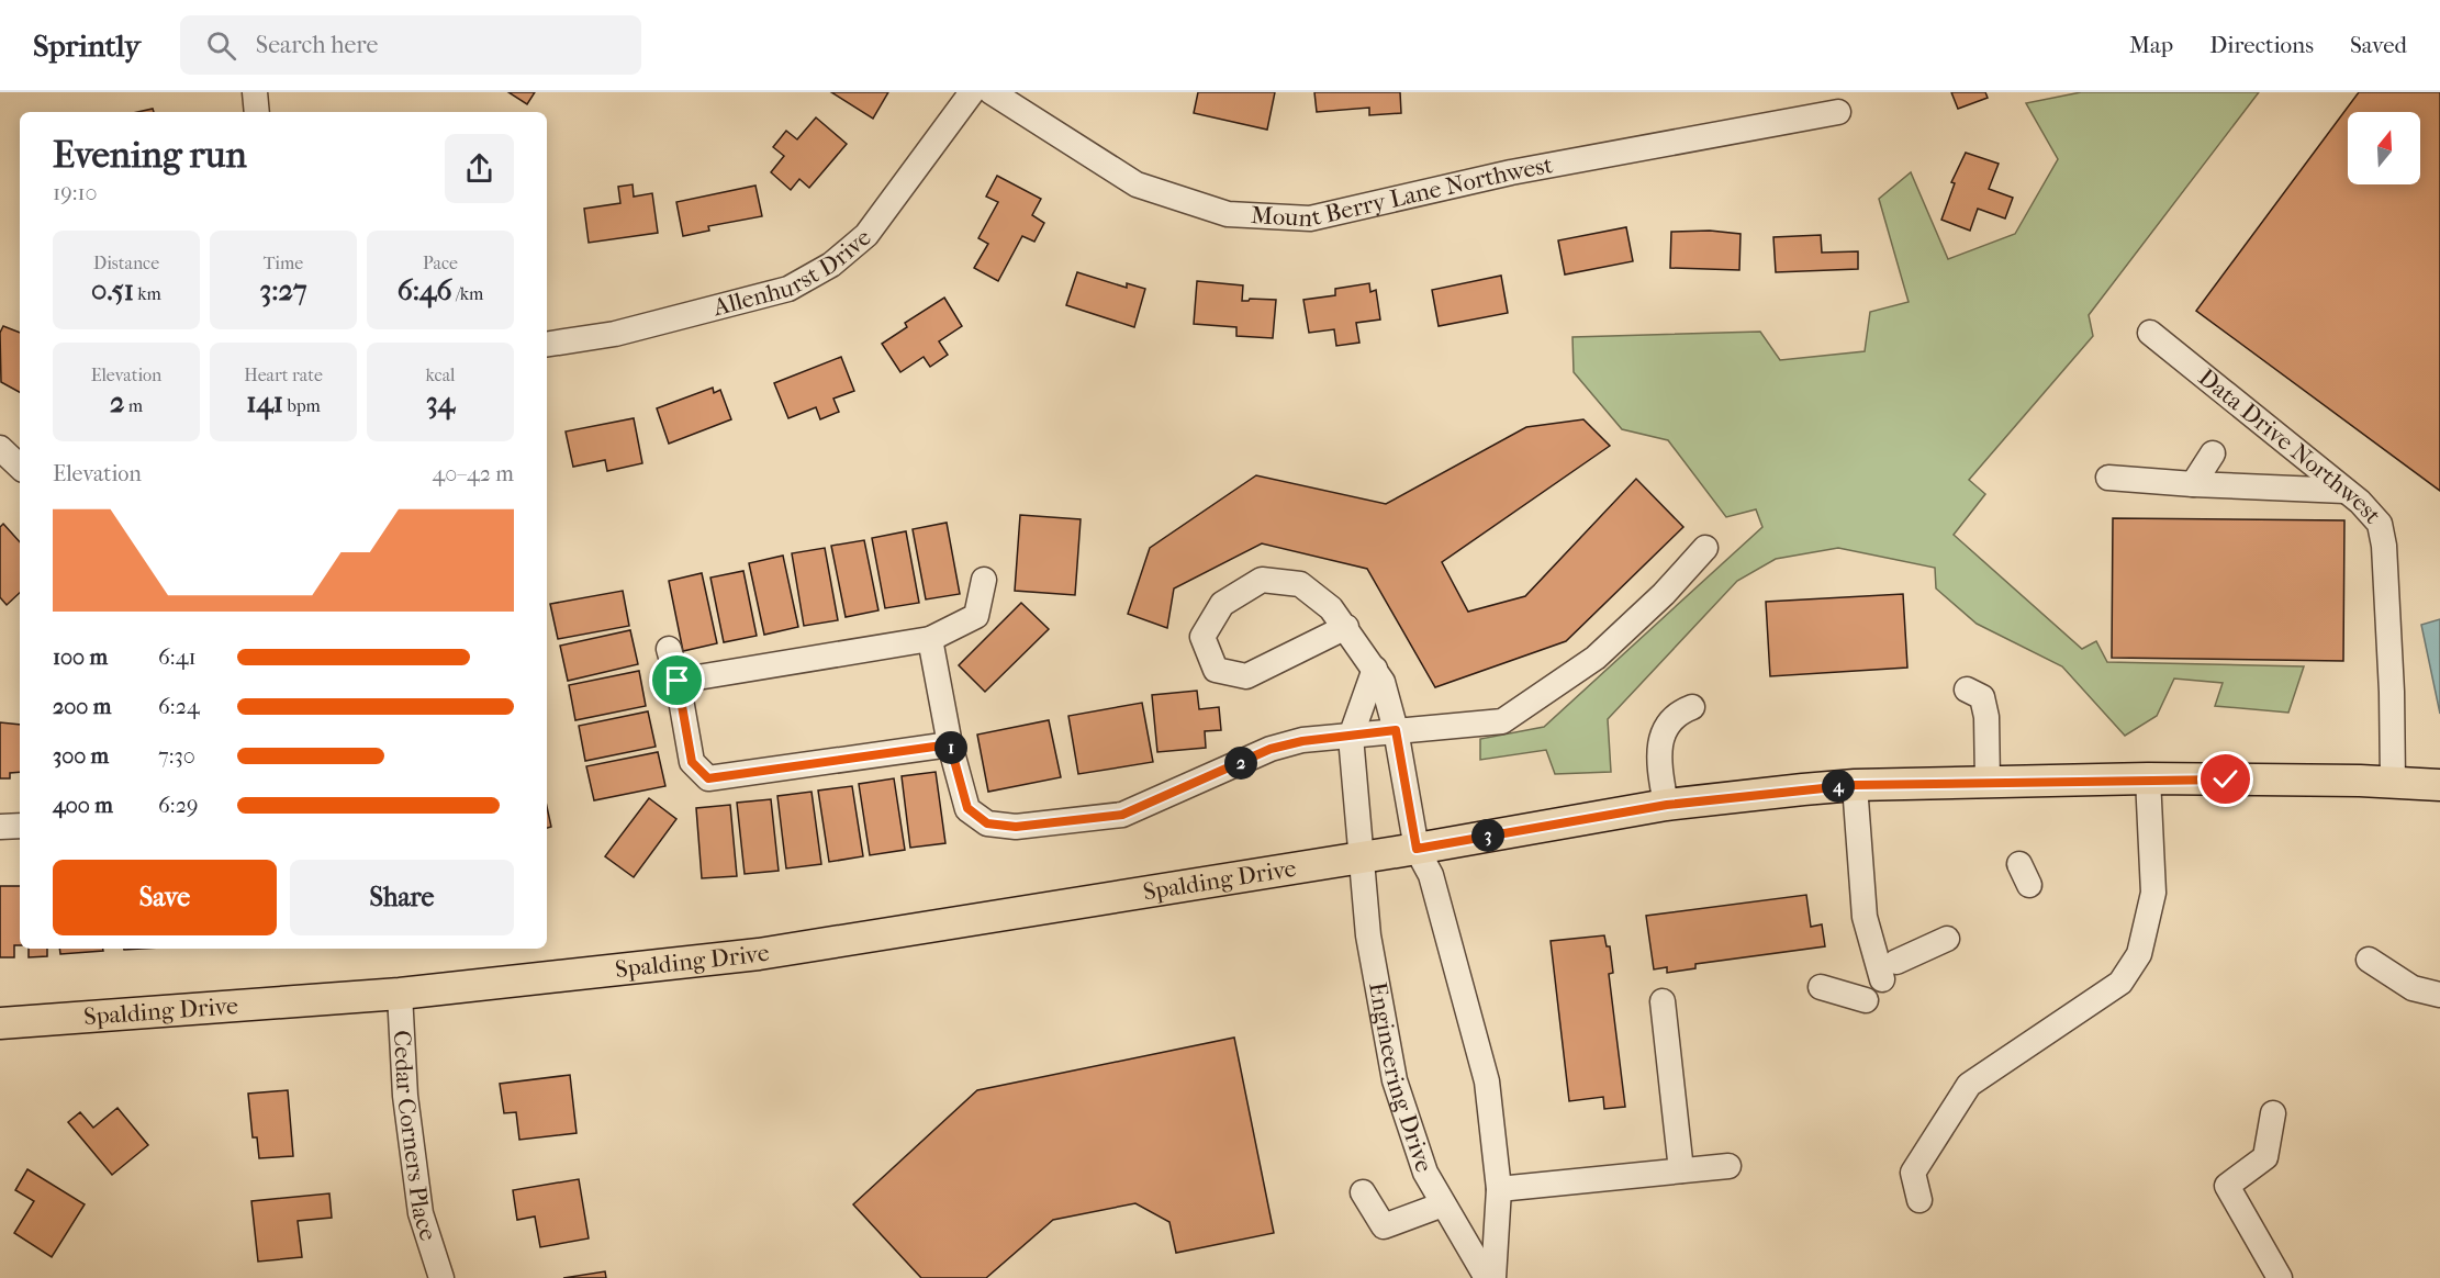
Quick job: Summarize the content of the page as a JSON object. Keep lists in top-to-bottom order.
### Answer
{
  "streets": {
    "main road": ["Spalding Drive"],
    "street": [
      "Mount Berry Lane Northwest",
      "Allenhurst Drive",
      "Data Drive Northwest",
      "Engineering Drive",
      "Cedar Corners Place"
    ]
  },
  "crossings": [
    ["Data Drive Northwest", "Spalding Drive"],
    ["Spalding Drive", "Engineering Drive"],
    ["Spalding Drive", "Cedar Corners Place"]
  ],
  "north": "top",
  "page": {
    "header": "Sprintly",
    "search": "Search here",
    "nav": ["Map", "Directions", "Saved"],
    "heading": ["Evening run", "19:10"],
    "stats": [
      ["Distance", "0.51 km"],
      ["Time", "3:27"],
      ["Pace", "6:46 /km"],
      ["Elevation", "2 m"],
      ["Heart rate", "141 bpm"],
      ["kcal", "34"]
    ],
    "chart": ["Elevation", "40–42 m"],
    "list": [
      {
        "name": "100 m",
        "note": "6:41"
      },
      {
        "name": "200 m",
        "note": "6:24"
      },
      {
        "name": "300 m",
        "note": "7:30"
      },
      {
        "name": "400 m",
        "note": "6:29"
      }
    ],
    "pins": [
      "1",
      "2",
      "4",
      "3"
    ],
    "buttons": ["Save", "Share"]
  }
}
